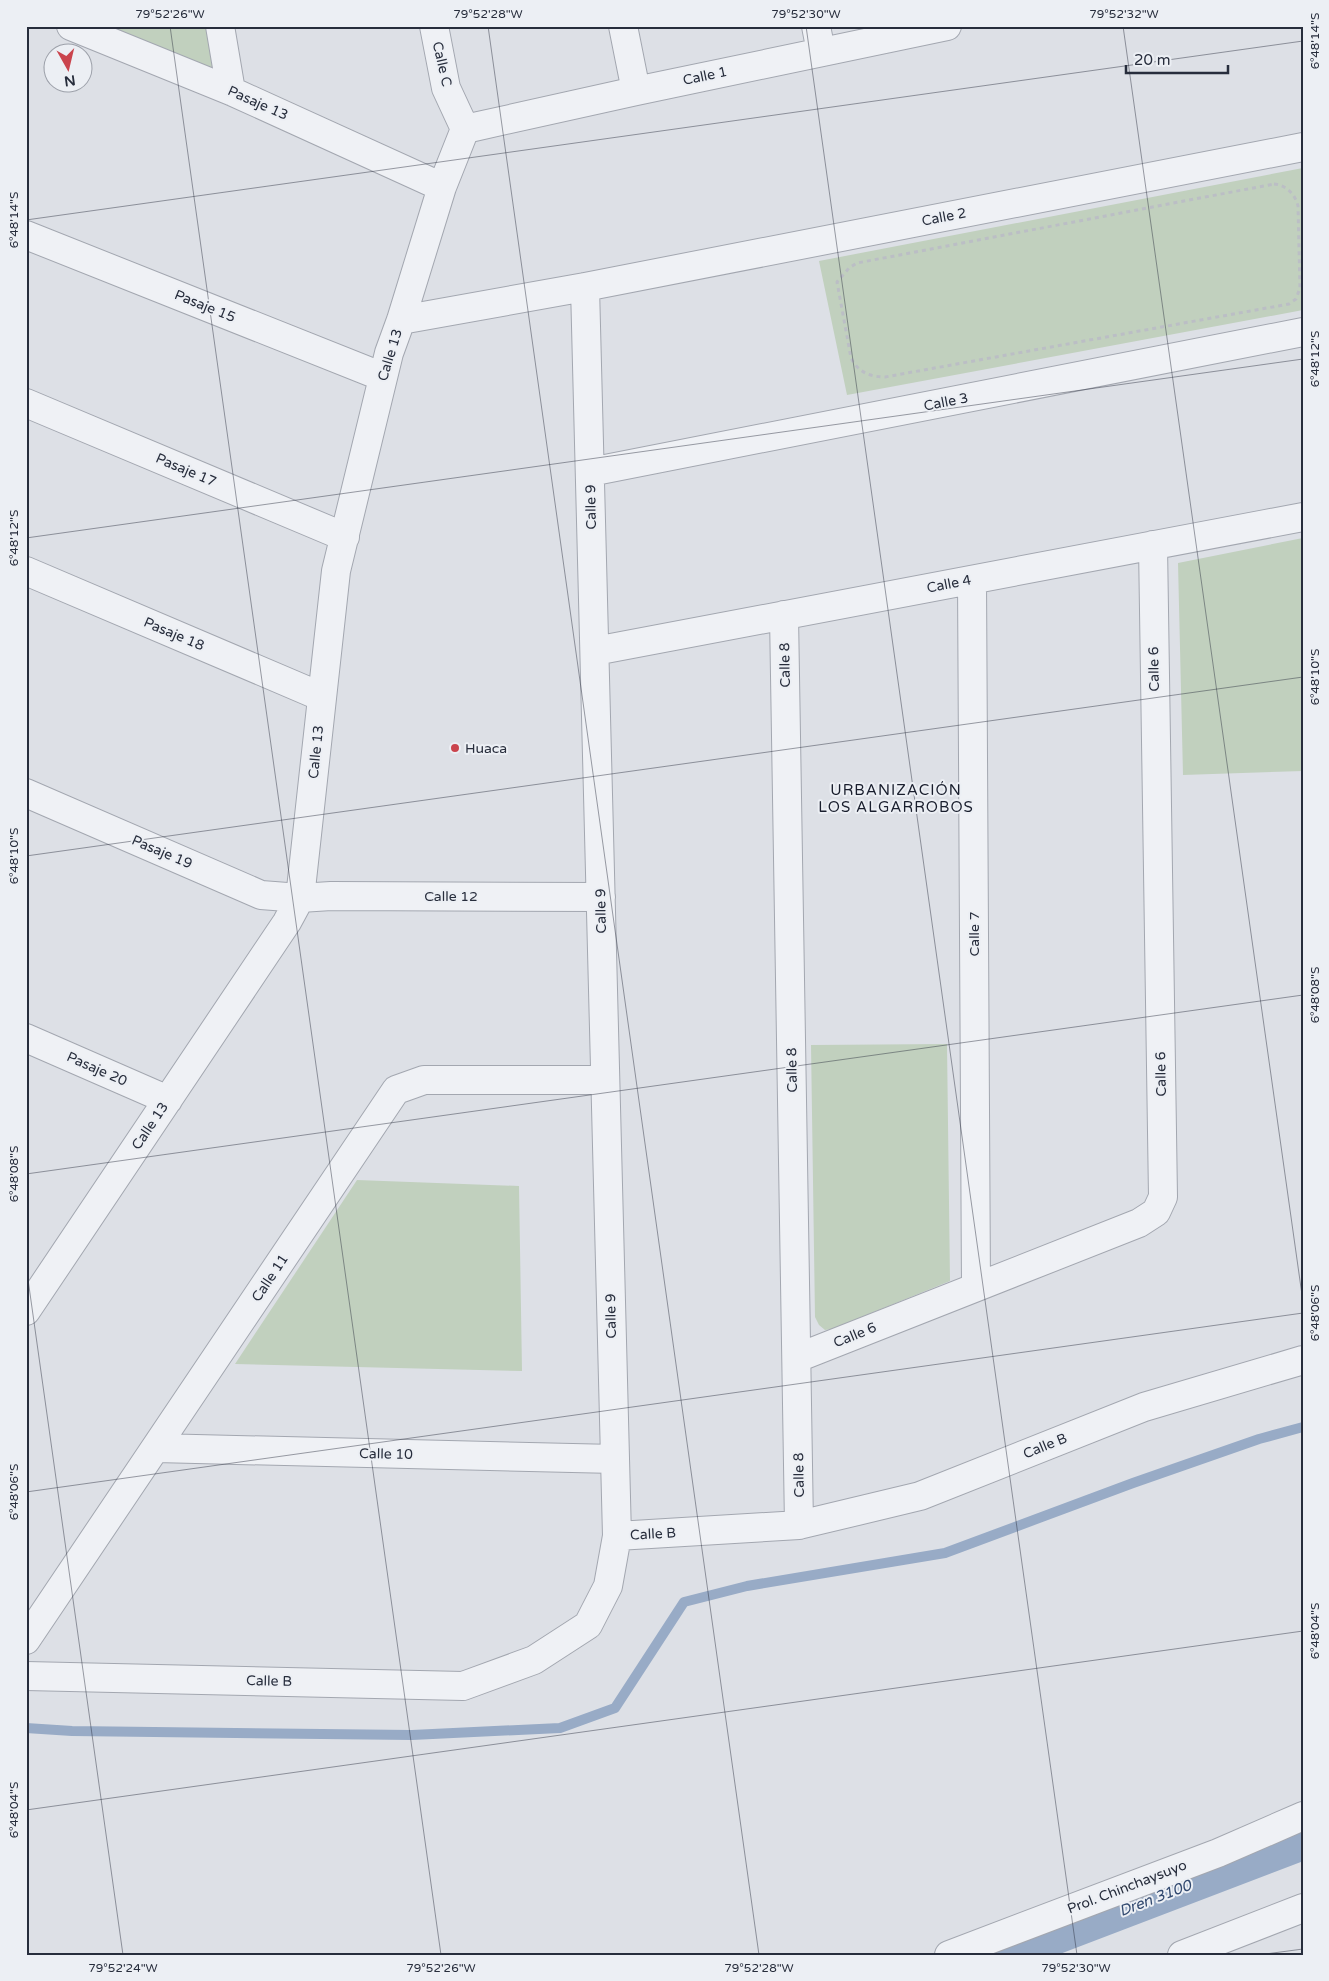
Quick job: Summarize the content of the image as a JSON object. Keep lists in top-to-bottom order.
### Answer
{
  "streets": {
    "street": [
      "Calle C",
      "Calle 1",
      "Pasaje 13",
      "Calle 2",
      "Pasaje 15",
      "Calle 13",
      "Calle 3",
      "Pasaje 17",
      "Calle 9",
      "Calle 4",
      "Pasaje 18",
      "Calle 8",
      "Calle 6",
      "Pasaje 19",
      "Calle 12",
      "Calle 7",
      "Pasaje 20",
      "Calle 11",
      "Calle B",
      "Calle 10",
      "Prol. Chinchaysuyo"
    ]
  },
  "crossings": [
    ["Calle C", "Calle 1"],
    ["Calle C", "Calle 13"],
    ["Calle 1", "Calle 13"],
    ["Pasaje 13", "Calle 13"],
    ["Calle 2", "Calle 13"],
    ["Calle 2", "Calle 9"],
    ["Pasaje 15", "Calle 13"],
    ["Calle 13", "Pasaje 17"],
    ["Calle 13", "Pasaje 18"],
    ["Calle 13", "Pasaje 19"],
    ["Calle 13", "Calle 12"],
    ["Calle 13", "Pasaje 20"],
    ["Calle 3", "Calle 9"],
    ["Calle 9", "Calle 4"],
    ["Calle 9", "Calle 12"],
    ["Calle 9", "Calle 11"],
    ["Calle 9", "Calle B"],
    ["Calle 9", "Calle 10"],
    ["Calle 4", "Calle 8"],
    ["Calle 4", "Calle 6"],
    ["Calle 4", "Calle 7"],
    ["Calle 8", "Calle 6"],
    ["Calle 8", "Calle B"],
    ["Calle 6", "Calle 7"],
    ["Pasaje 19", "Calle 12"],
    ["Calle 11", "Calle 10"]
  ],
  "districts": ["URBANIZACIÓN LOS ALGARROBOS"],
  "water": ["Dren 3100"],
  "places": ["Huaca"],
  "scale_bar": "20 m",
  "north": "bottom",
  "coordinates": [
    "79°52'26\"W",
    "79°52'28\"W",
    "79°52'30\"W",
    "79°52'32\"W",
    "6°48'14\"S",
    "6°48'12\"S",
    "6°48'10\"S",
    "6°48'08\"S",
    "6°48'06\"S",
    "6°48'04\"S",
    "79°52'24\"W"
  ]
}
